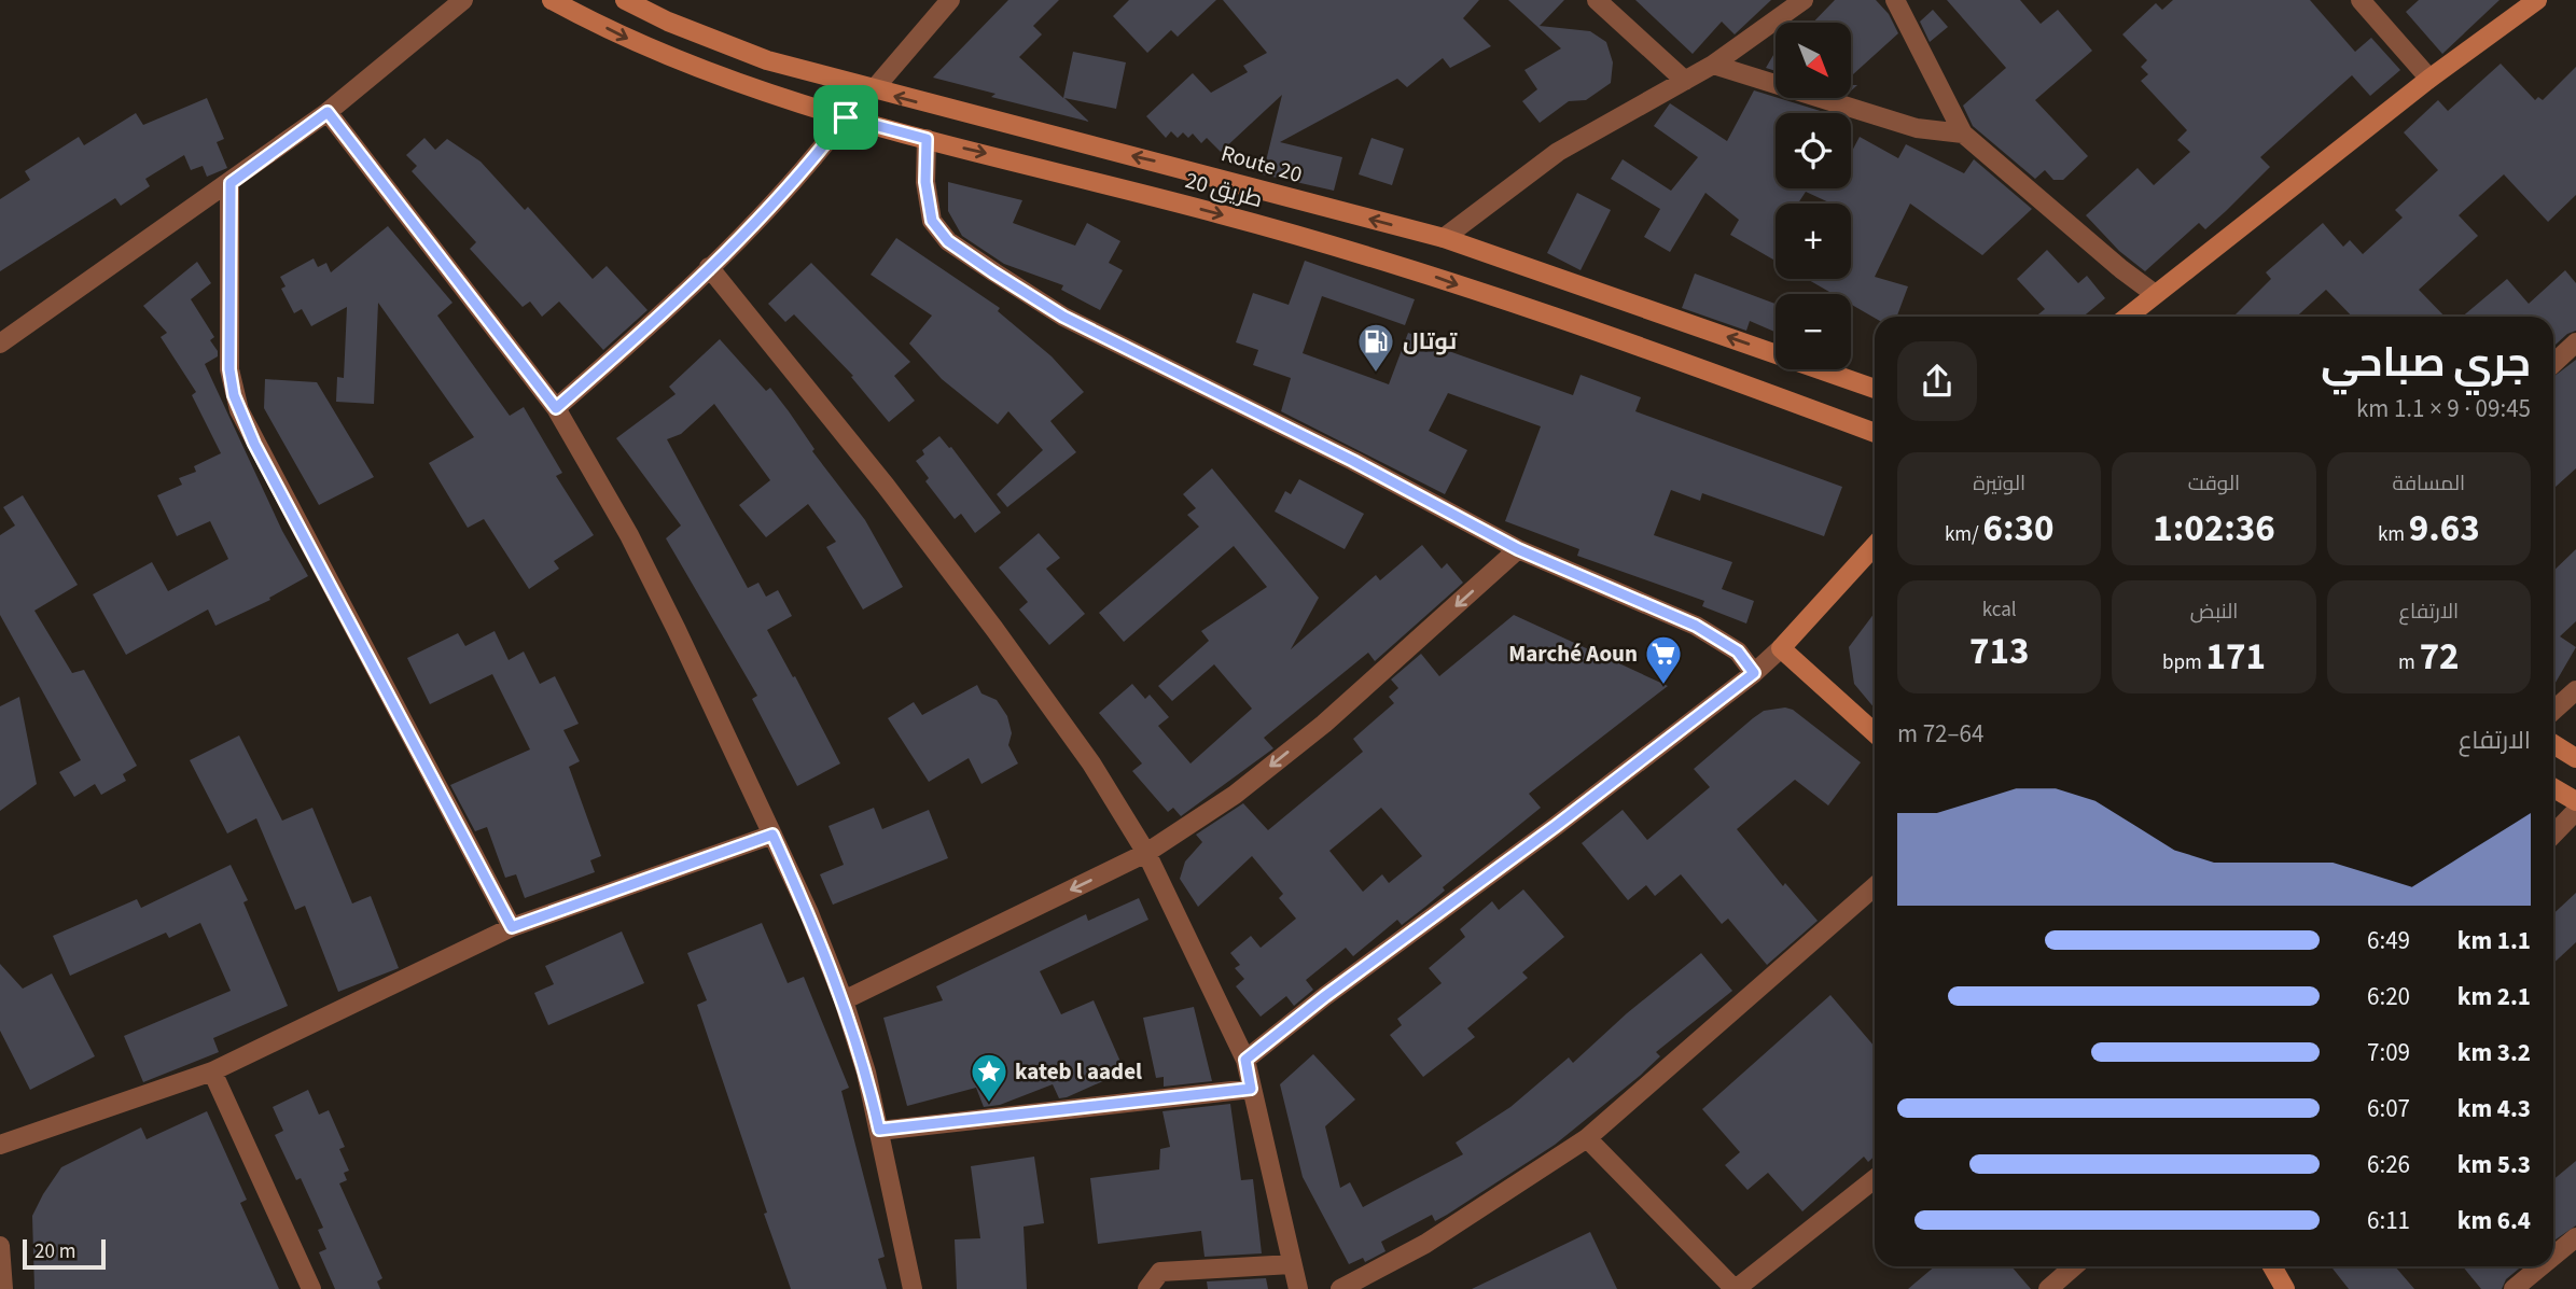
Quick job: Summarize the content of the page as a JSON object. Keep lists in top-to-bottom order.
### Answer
{
  "streets": {
    "main road": ["Route 20", "طريق 20"]
  },
  "one_way": ["Route 20", "طريق 20"],
  "places": {
    "fuel station": ["توتال"],
    "supermarket": ["Marché Aoun"],
    "place": ["kateb l aadel"]
  },
  "scale_bar": "20 m",
  "north": "bottom right",
  "page": {
    "map_buttons": ["+", "−"],
    "heading": ["جري صباحي", "09:45 · 9 × 1.1 km"],
    "stats": [
      ["المسافة", "9.63 km"],
      ["الوقت", "1:02:36"],
      ["الوتيرة", "6:30 /km"],
      ["الارتفاع", "72 m"],
      ["النبض", "171 bpm"],
      ["kcal", "713"]
    ],
    "chart": ["الارتفاع", "64–72 m"],
    "list": [
      {
        "name": "1.1 km",
        "note": "6:49"
      },
      {
        "name": "2.1 km",
        "note": "6:20"
      },
      {
        "name": "3.2 km",
        "note": "7:09"
      },
      {
        "name": "4.3 km",
        "note": "6:07"
      },
      {
        "name": "5.3 km",
        "note": "6:26"
      },
      {
        "name": "6.4 km",
        "note": "6:11"
      }
    ],
    "scale": "20 m"
  }
}
